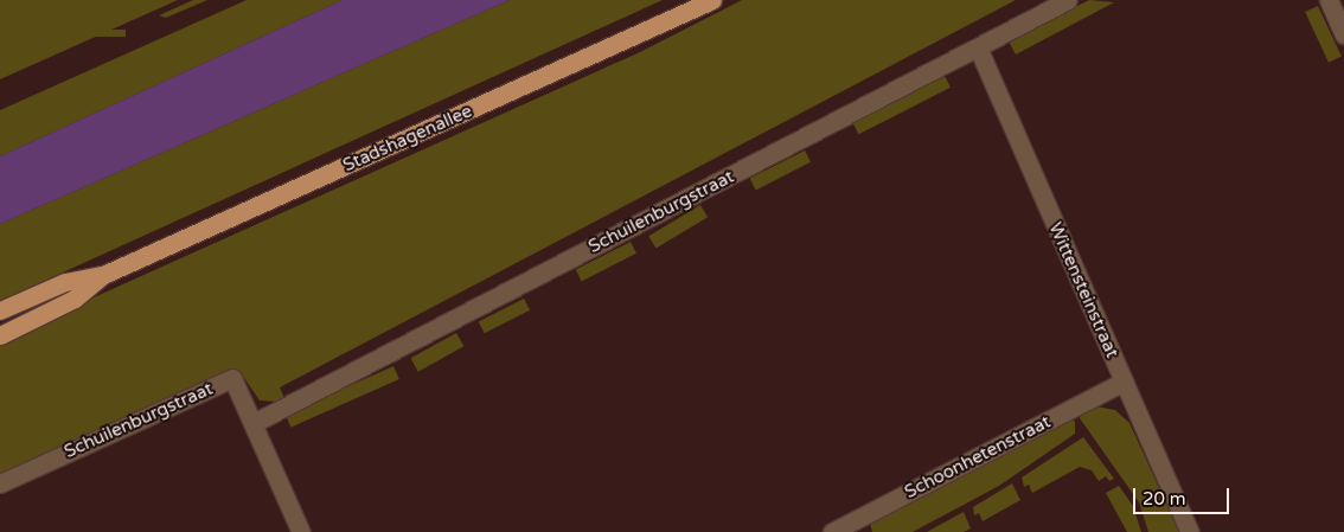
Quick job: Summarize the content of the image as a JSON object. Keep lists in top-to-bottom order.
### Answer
{
  "streets": {
    "main road": ["Stadshagenallee"],
    "street": ["Schuilenburgstraat", "Wittensteinstraat", "Schoonhetenstraat"]
  },
  "crossings": [
    ["Schuilenburgstraat", "Wittensteinstraat"],
    ["Wittensteinstraat", "Schoonhetenstraat"]
  ],
  "scale_bar": "20 m"
}
